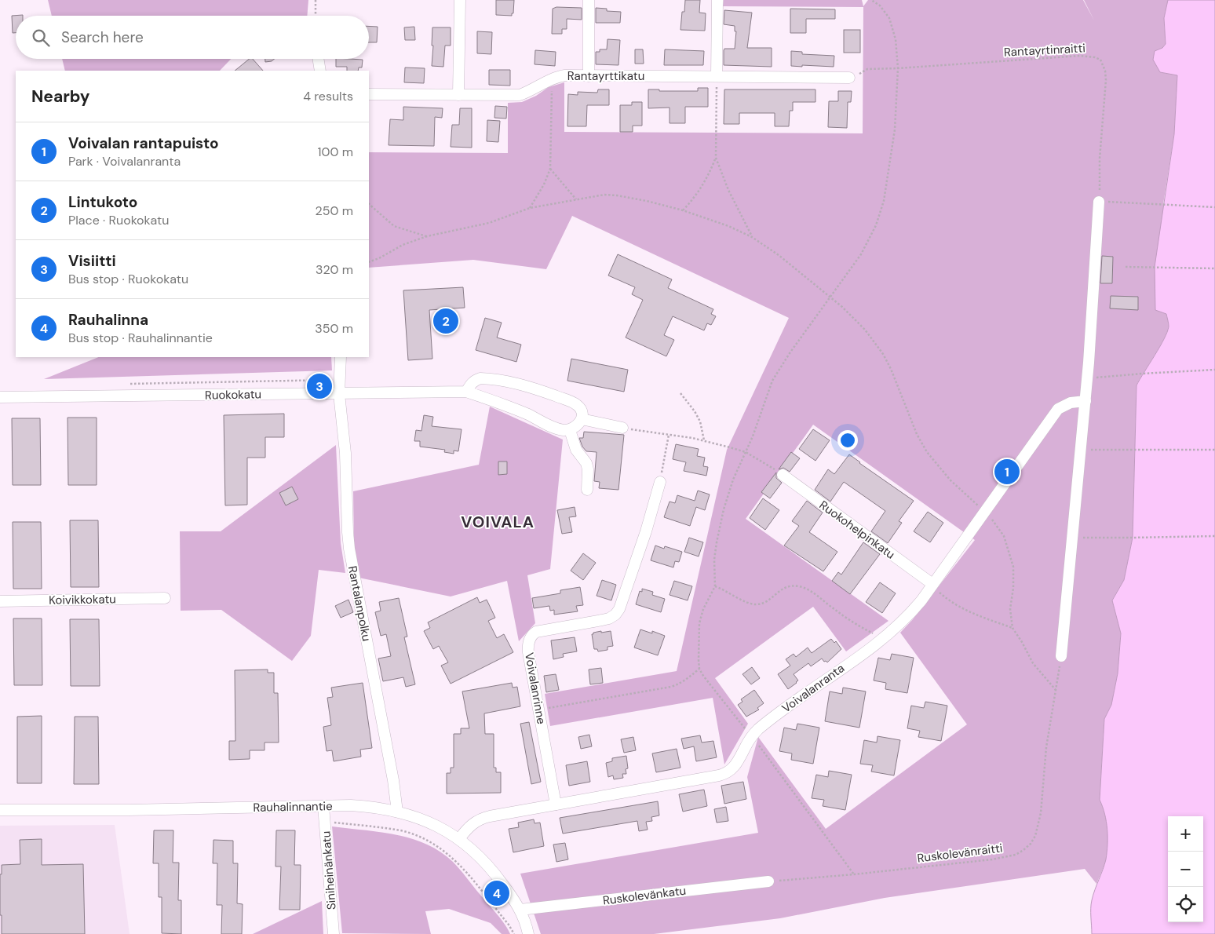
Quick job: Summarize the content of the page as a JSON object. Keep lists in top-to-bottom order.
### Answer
{
  "streets": {
    "street": [
      "Rantayrttikatu",
      "Ruokokatu",
      "Ruokohelpinkatu",
      "Koivikkokatu",
      "Rantalanpolku",
      "Voivalanrinne",
      "Voivalanranta",
      "Rauhalinnantie",
      "Siniheinänkatu",
      "Ruskolevänkatu"
    ],
    "path": ["Rantayrtinraitti", "Ruskolevänraitti"]
  },
  "crossings": [
    ["Rantayrtinraitti", "Rantayrttikatu"],
    ["Ruokokatu", "Rantalanpolku"],
    ["Ruokohelpinkatu", "Voivalanranta"],
    ["Rantalanpolku", "Rauhalinnantie"],
    ["Voivalanrinne", "Voivalanranta"],
    ["Voivalanranta", "Rauhalinnantie"],
    ["Rauhalinnantie", "Siniheinänkatu"],
    ["Rauhalinnantie", "Ruskolevänkatu"],
    ["Ruskolevänraitti", "Ruskolevänkatu"]
  ],
  "districts": ["VOIVALA"],
  "page": {
    "search": "Search here",
    "heading": ["Nearby", "4 results"],
    "list": [
      {
        "mark": "1",
        "name": "Voivalan rantapuisto",
        "note": "Park · Voivalanranta",
        "value": "100 m"
      },
      {
        "mark": "2",
        "name": "Lintukoto",
        "note": "Place · Ruokokatu",
        "value": "250 m"
      },
      {
        "mark": "3",
        "name": "Visiitti",
        "note": "Bus stop · Ruokokatu",
        "value": "320 m"
      },
      {
        "mark": "4",
        "name": "Rauhalinna",
        "note": "Bus stop · Rauhalinnantie",
        "value": "350 m"
      }
    ],
    "pins": [
      "2",
      "3",
      "1",
      "4"
    ],
    "map_buttons": ["+", "−"]
  }
}
